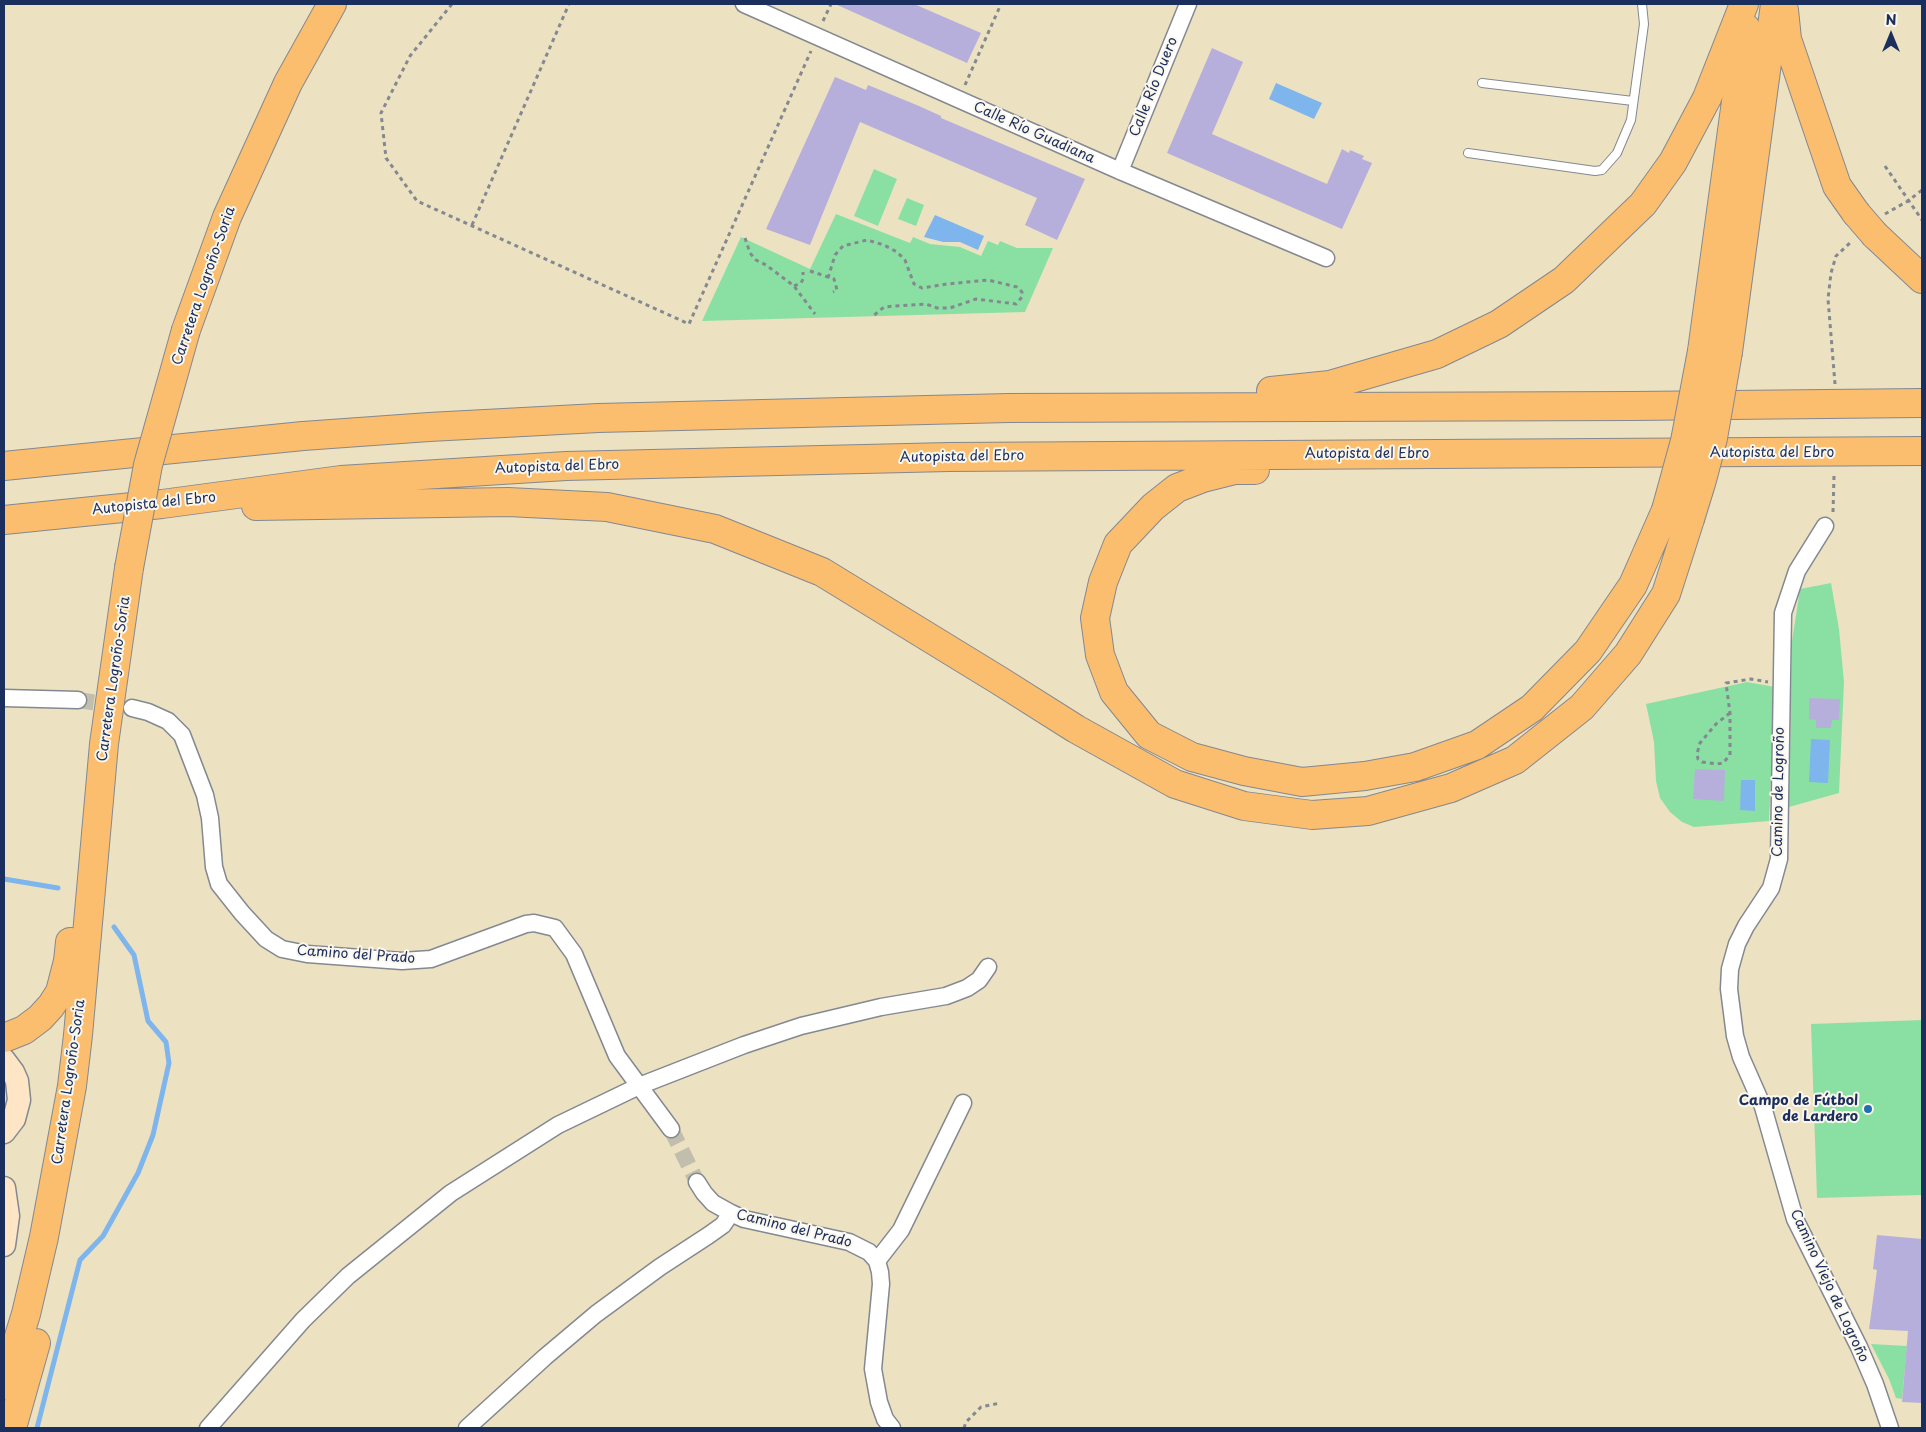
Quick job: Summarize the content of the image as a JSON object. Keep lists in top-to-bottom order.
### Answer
{
  "streets": {
    "highway": ["Carretera Logroño-Soria", "Autopista del Ebro"],
    "street": [
      "Calle Río Duero",
      "Calle Río Guadiana",
      "Camino de Logroño",
      "Camino del Prado",
      "Camino Viejo de Logroño"
    ]
  },
  "crossings": [
    ["Calle Río Duero", "Calle Río Guadiana"],
    ["Camino de Logroño", "Camino Viejo de Logroño"]
  ],
  "places": ["Campo de Fútbol de Lardero"],
  "north": "top"
}
